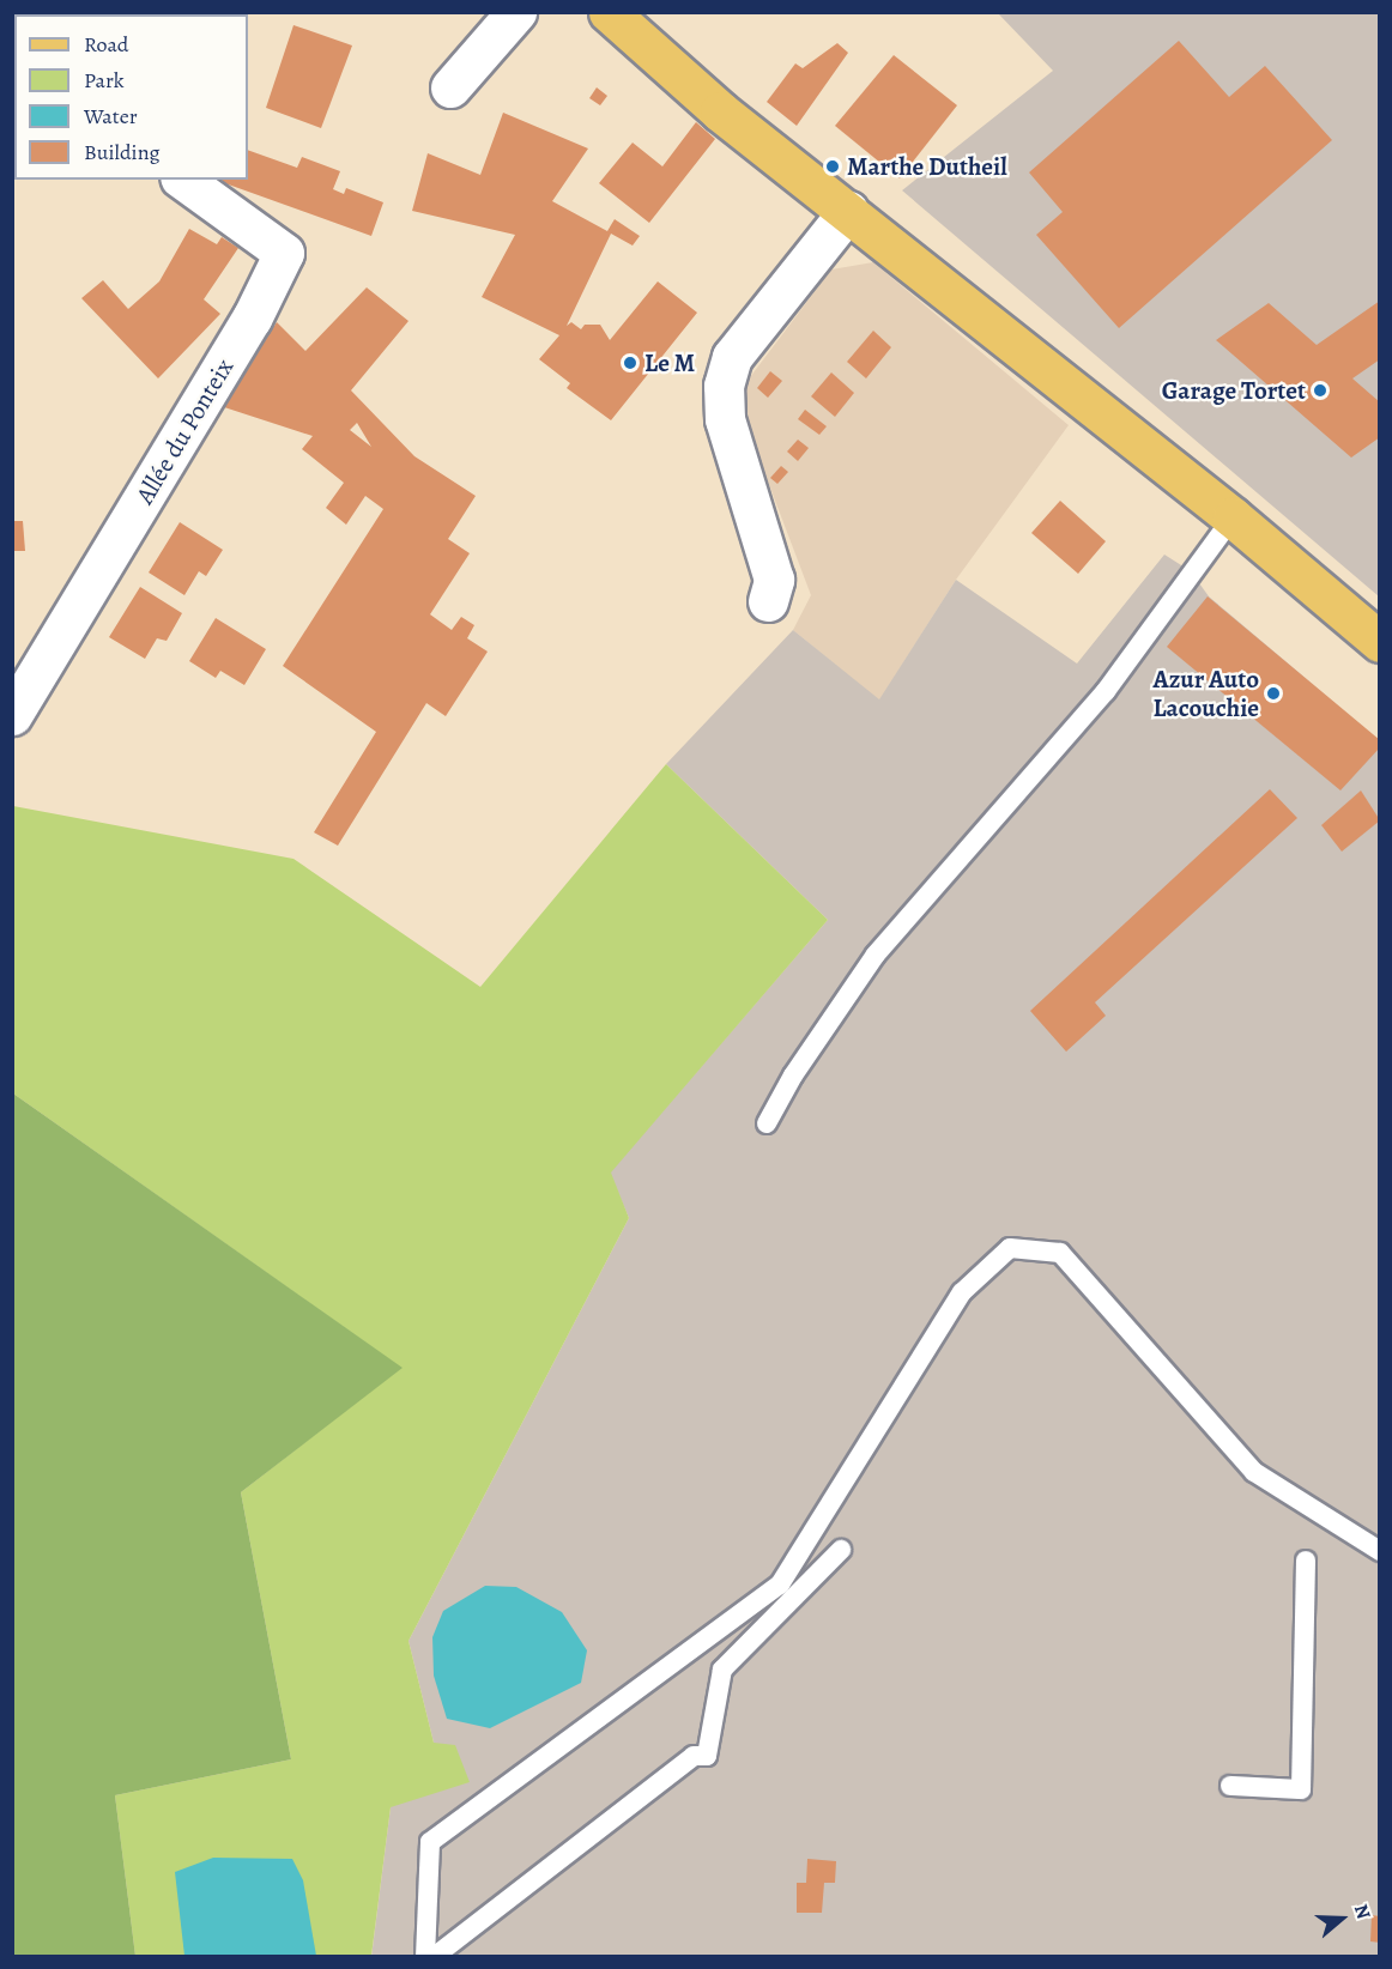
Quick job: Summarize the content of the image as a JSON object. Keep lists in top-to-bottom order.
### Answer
{
  "streets": {
    "street": ["Allée du Ponteix"]
  },
  "places": [
    "Marthe Dutheil",
    "Le M",
    "Garage Tortet",
    "Azur Auto Lacouchie"
  ],
  "legend": [
    "Road",
    "Park",
    "Water",
    "Building"
  ],
  "north": "right"
}
